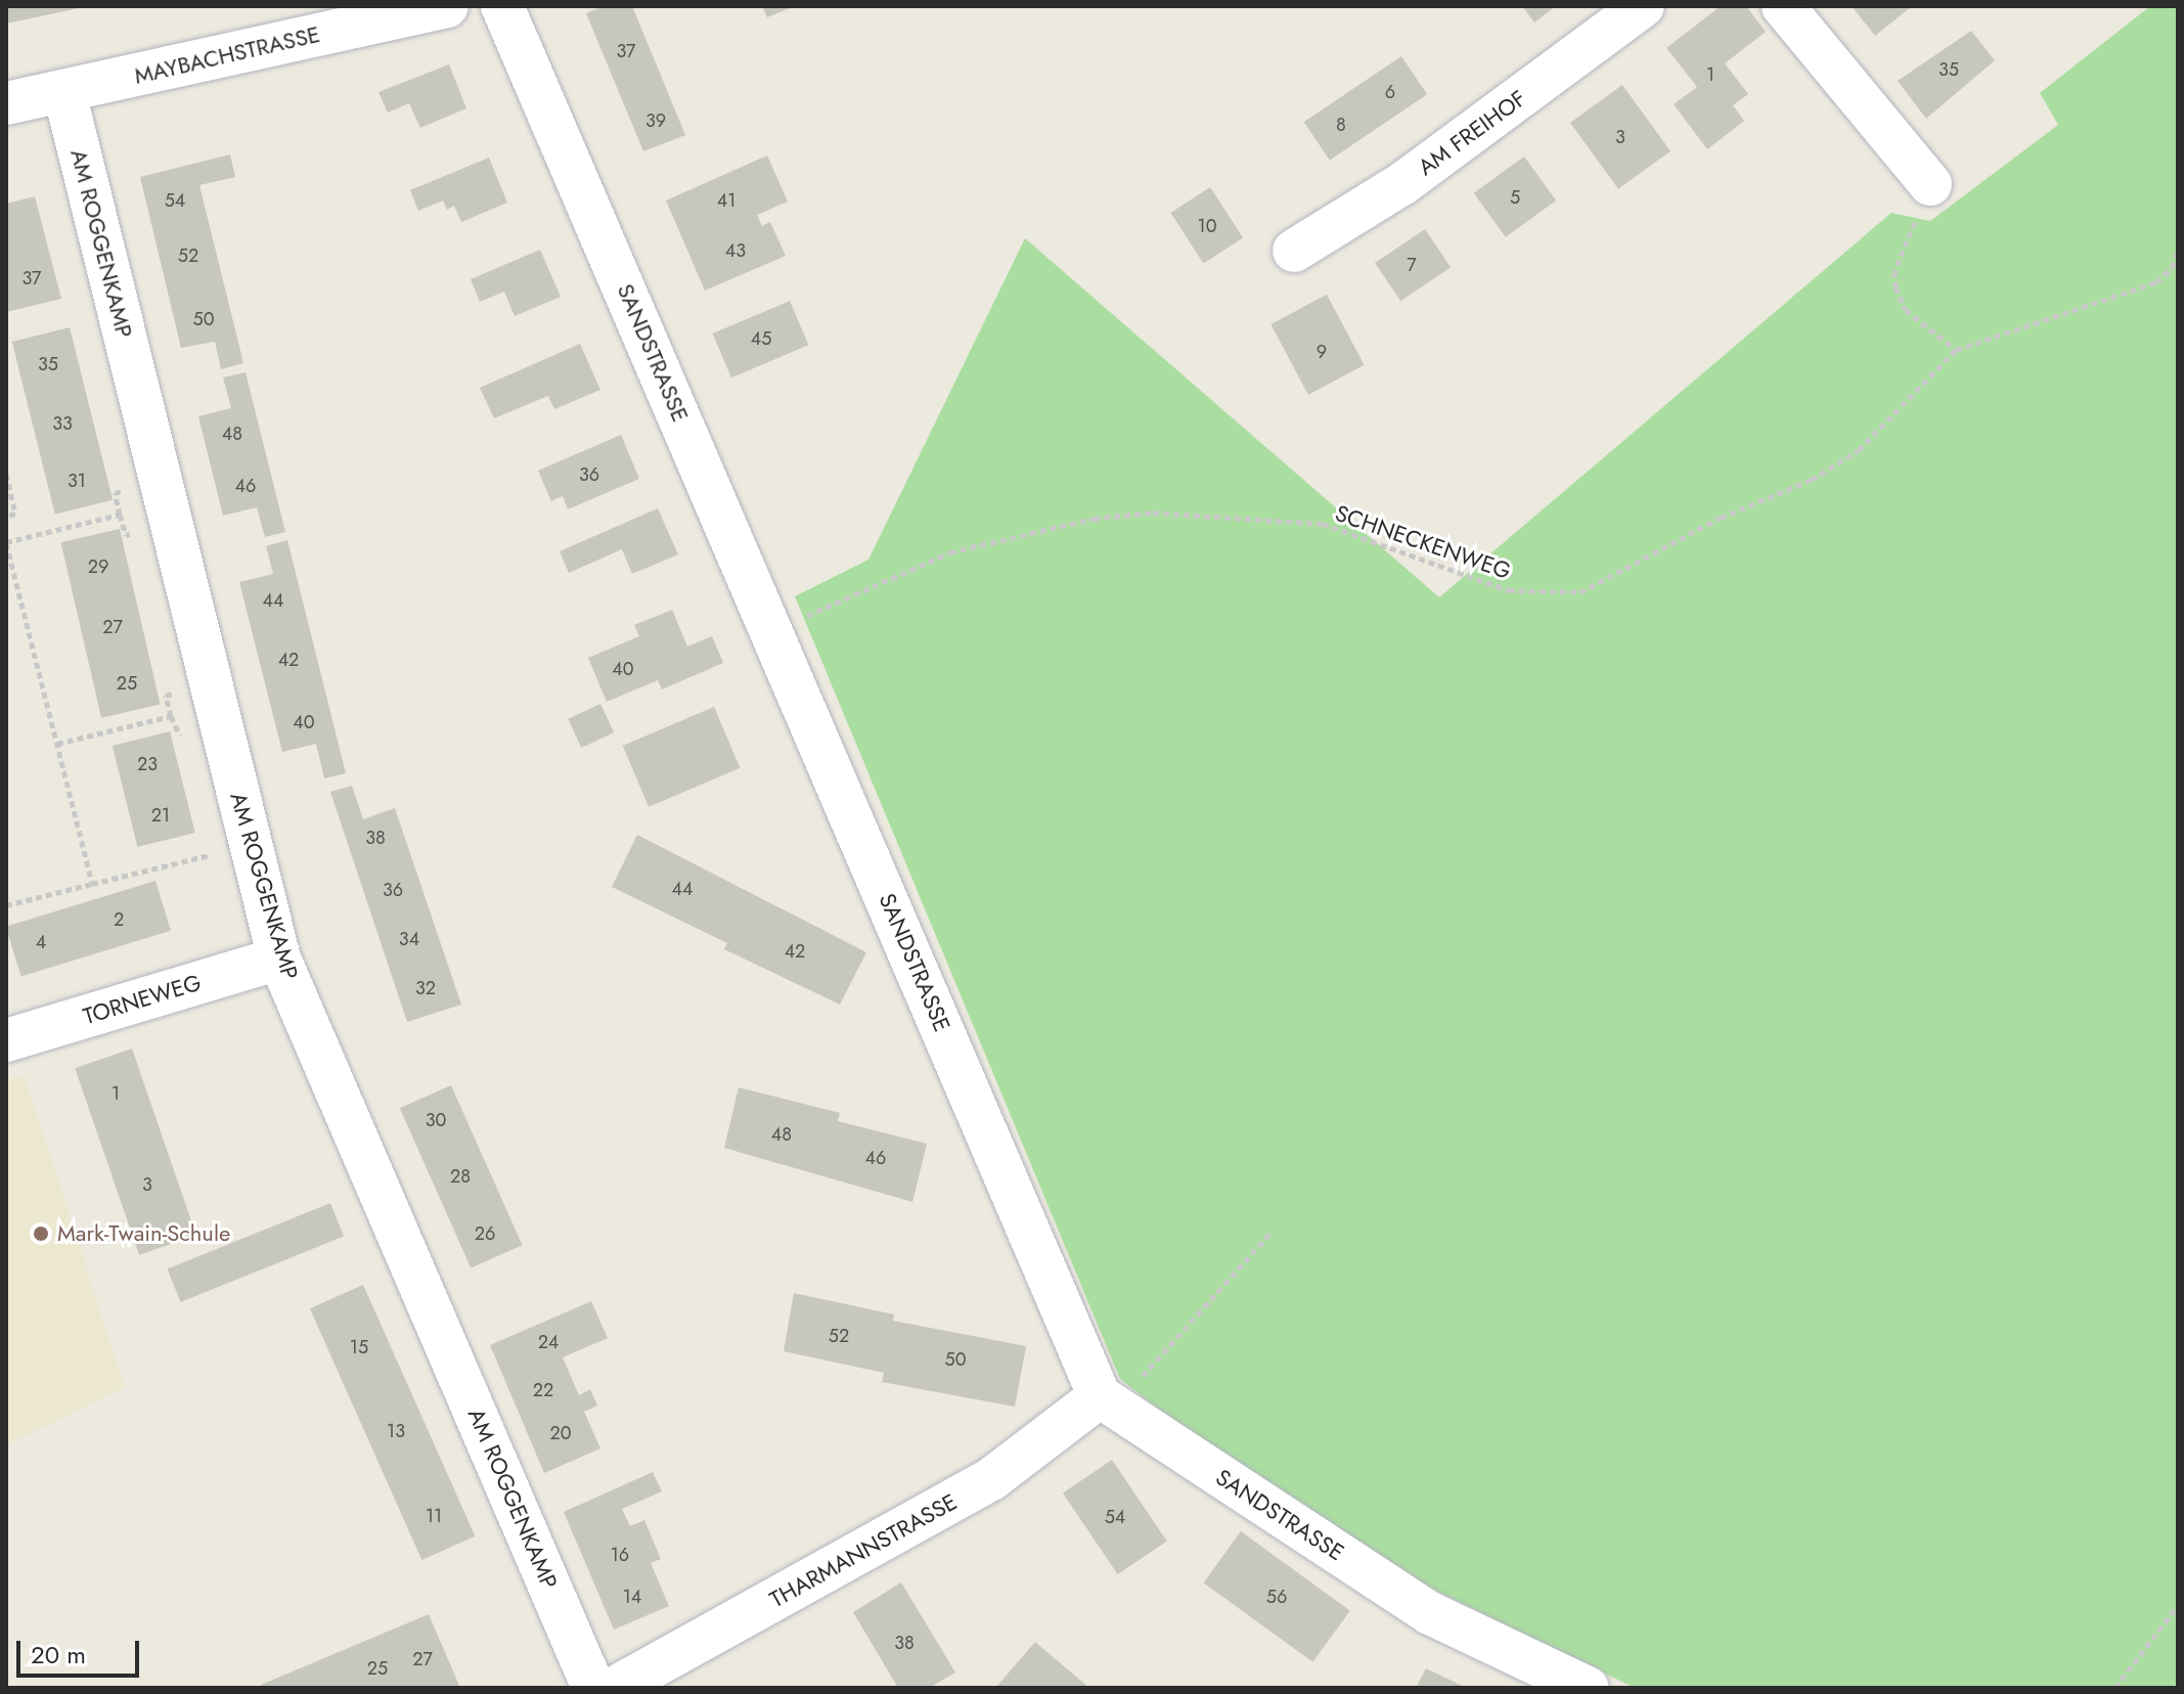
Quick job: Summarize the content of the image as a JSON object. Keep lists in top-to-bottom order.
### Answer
{
  "streets": {
    "street": [
      "MAYBACHSTRASSE",
      "AM FREIHOF",
      "AM ROGGENKAMP",
      "SANDSTRASSE",
      "TORNEWEG",
      "THARMANNSTRASSE"
    ],
    "path": ["SCHNECKENWEG"]
  },
  "crossings": [
    ["MAYBACHSTRASSE", "AM ROGGENKAMP"],
    ["AM ROGGENKAMP", "TORNEWEG"],
    ["SANDSTRASSE", "SCHNECKENWEG"],
    ["SANDSTRASSE", "THARMANNSTRASSE"]
  ],
  "places": ["Mark-Twain-Schule"],
  "house_numbers": [
    "37",
    "35",
    "1",
    "6",
    "39",
    "8",
    "3",
    "5",
    "54",
    "41",
    "10",
    "43",
    "52",
    "7",
    "37",
    "50",
    "45",
    "9",
    "35",
    "33",
    "48",
    "36",
    "31",
    "46",
    "29",
    "44",
    "27",
    "42",
    "40",
    "25",
    "40",
    "23",
    "21",
    "38",
    "44",
    "36",
    "2",
    "34",
    "4",
    "42",
    "32",
    "1",
    "30",
    "48",
    "46",
    "28",
    "3",
    "26",
    "52",
    "24",
    "15",
    "50",
    "22",
    "13",
    "20",
    "11",
    "54",
    "16",
    "14",
    "56",
    "38",
    "27",
    "25"
  ],
  "scale_bar": "20 m"
}
